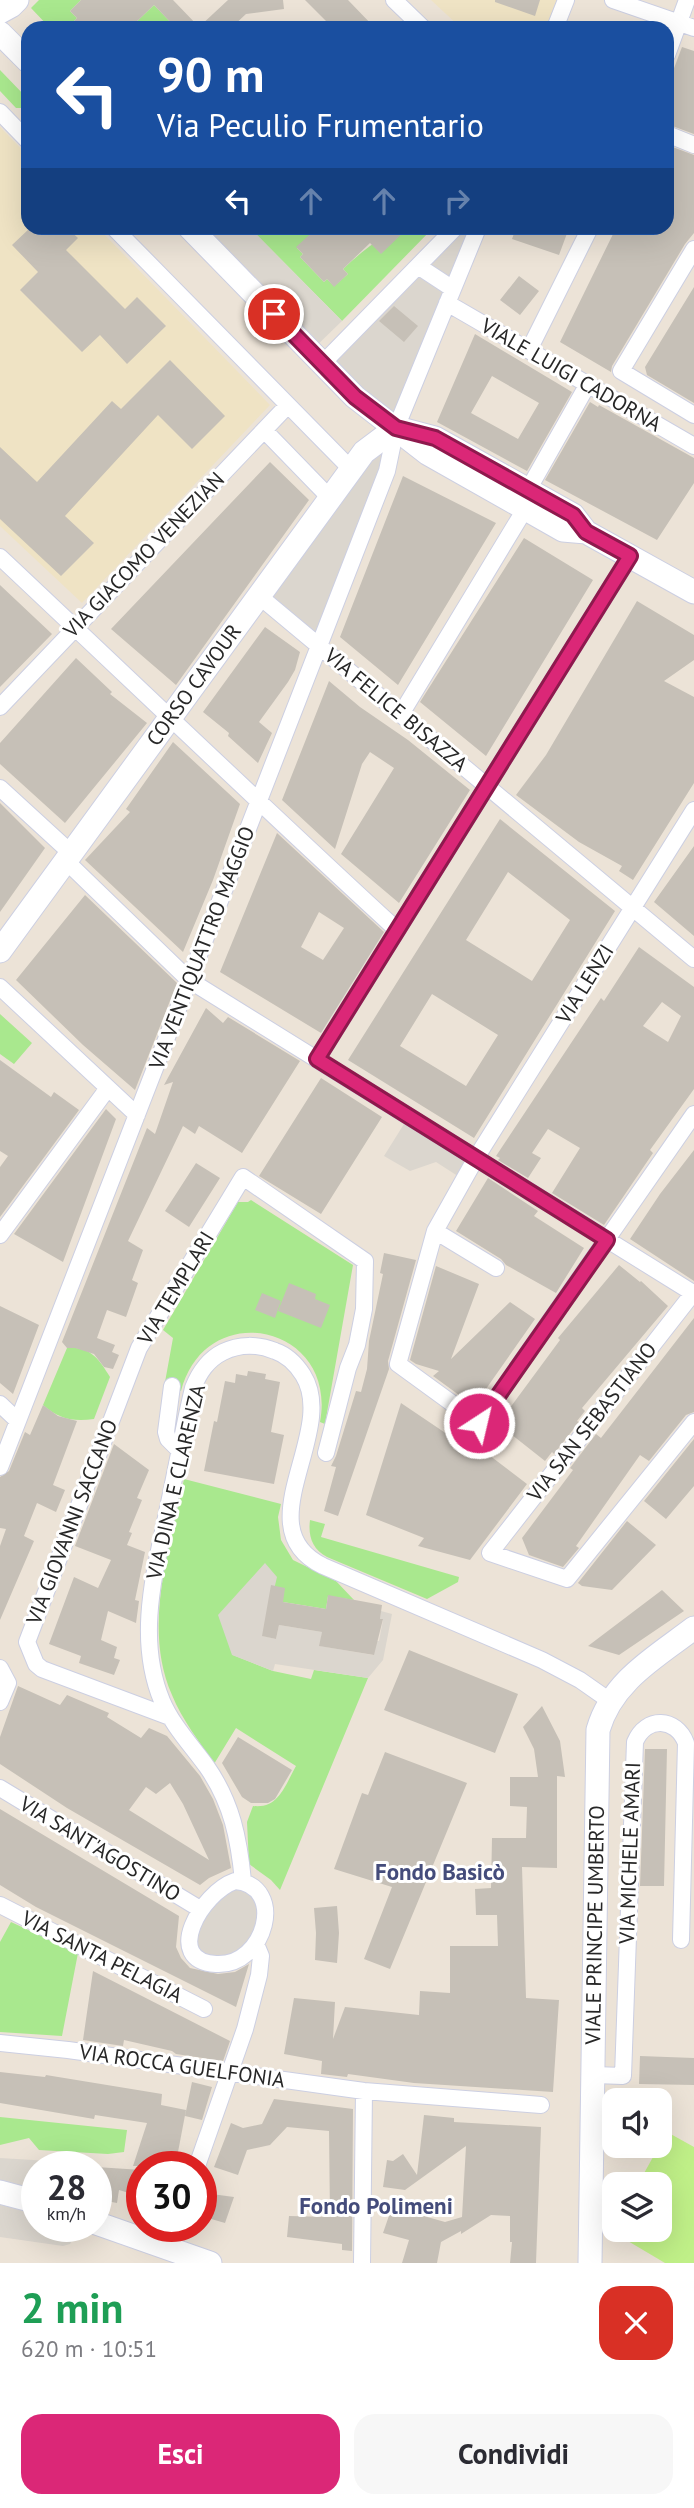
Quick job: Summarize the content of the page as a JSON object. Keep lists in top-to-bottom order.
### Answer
{
  "streets": {
    "main road": ["CORSO CAVOUR", "VIALE PRINCIPE UMBERTO"],
    "street": [
      "VIALE LUIGI CADORNA",
      "VIA GIACOMO VENEZIAN",
      "VIA FELICE BISAZZA",
      "VIA VENTIQUATTRO MAGGIO",
      "VIA LENZI",
      "VIA TEMPLARI",
      "VIA SAN SEBASTIANO",
      "VIA DINA E CLARENZA",
      "VIA GIOVANNI SACCANO",
      "VIA SANT'AGOSTINO",
      "VIA MICHELE AMARI",
      "VIA SANTA PELAGIA",
      "VIA ROCCA GUELFONIA"
    ]
  },
  "crossings": [
    ["VIALE LUIGI CADORNA", "VIA VENTIQUATTRO MAGGIO"],
    ["CORSO CAVOUR", "VIA FELICE BISAZZA"],
    ["CORSO CAVOUR", "VIA VENTIQUATTRO MAGGIO"],
    ["VIA FELICE BISAZZA", "VIA VENTIQUATTRO MAGGIO"],
    ["VIA FELICE BISAZZA", "VIA LENZI"],
    ["VIA TEMPLARI", "VIA GIOVANNI SACCANO"],
    ["VIA DINA E CLARENZA", "VIA GIOVANNI SACCANO"],
    ["VIA DINA E CLARENZA", "VIA SANT'AGOSTINO"],
    ["VIA DINA E CLARENZA", "VIALE PRINCIPE UMBERTO"],
    ["VIA MICHELE AMARI", "VIALE PRINCIPE UMBERTO"]
  ],
  "districts": ["Fondo Basicò", "Fondo Polimeni"],
  "page": {
    "turn": ["90 m", "Via Peculio Frumentario"],
    "speed": "28 km/h",
    "limit": "30",
    "heading": ["2 min", "620 m · 10:51"],
    "buttons": ["Esci", "Condividi"]
  }
}
